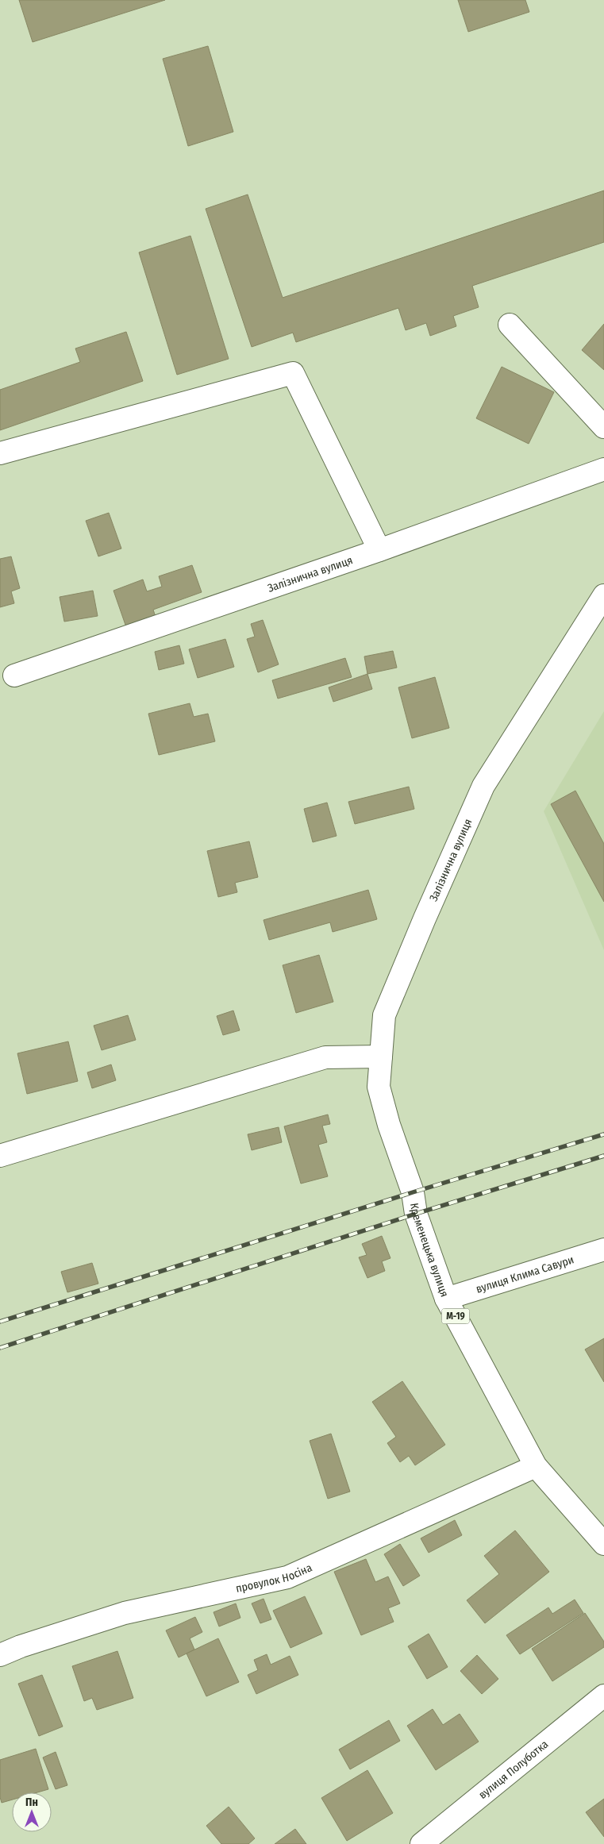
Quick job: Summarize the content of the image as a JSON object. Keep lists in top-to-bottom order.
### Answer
{
  "streets": {
    "main road": [
      "Залізнична вулиця",
      "Кременецька вулиця",
      "вулиця Клима Савури",
      "М-19",
      "провулок Носіна",
      "вулиця Полуботка"
    ]
  },
  "crossings": [
    ["Залізнична вулиця", "Кременецька вулиця"],
    ["Кременецька вулиця", "вулиця Клима Савури"],
    ["Кременецька вулиця", "провулок Носіна"]
  ],
  "north": "top"
}
